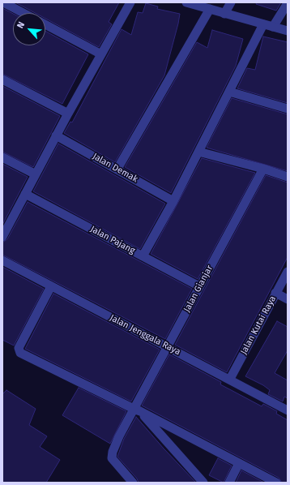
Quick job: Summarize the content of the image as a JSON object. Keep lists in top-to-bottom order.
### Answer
{
  "streets": {
    "street": [
      "Jalan Demak",
      "Jalan Pajang",
      "Jalan Gianjar",
      "Jalan Kutai Raya",
      "Jalan Jenggala Raya"
    ]
  },
  "crossings": [
    ["Jalan Pajang", "Jalan Gianjar"],
    ["Jalan Gianjar", "Jalan Jenggala Raya"],
    ["Jalan Kutai Raya", "Jalan Jenggala Raya"]
  ],
  "north": "top left"
}
